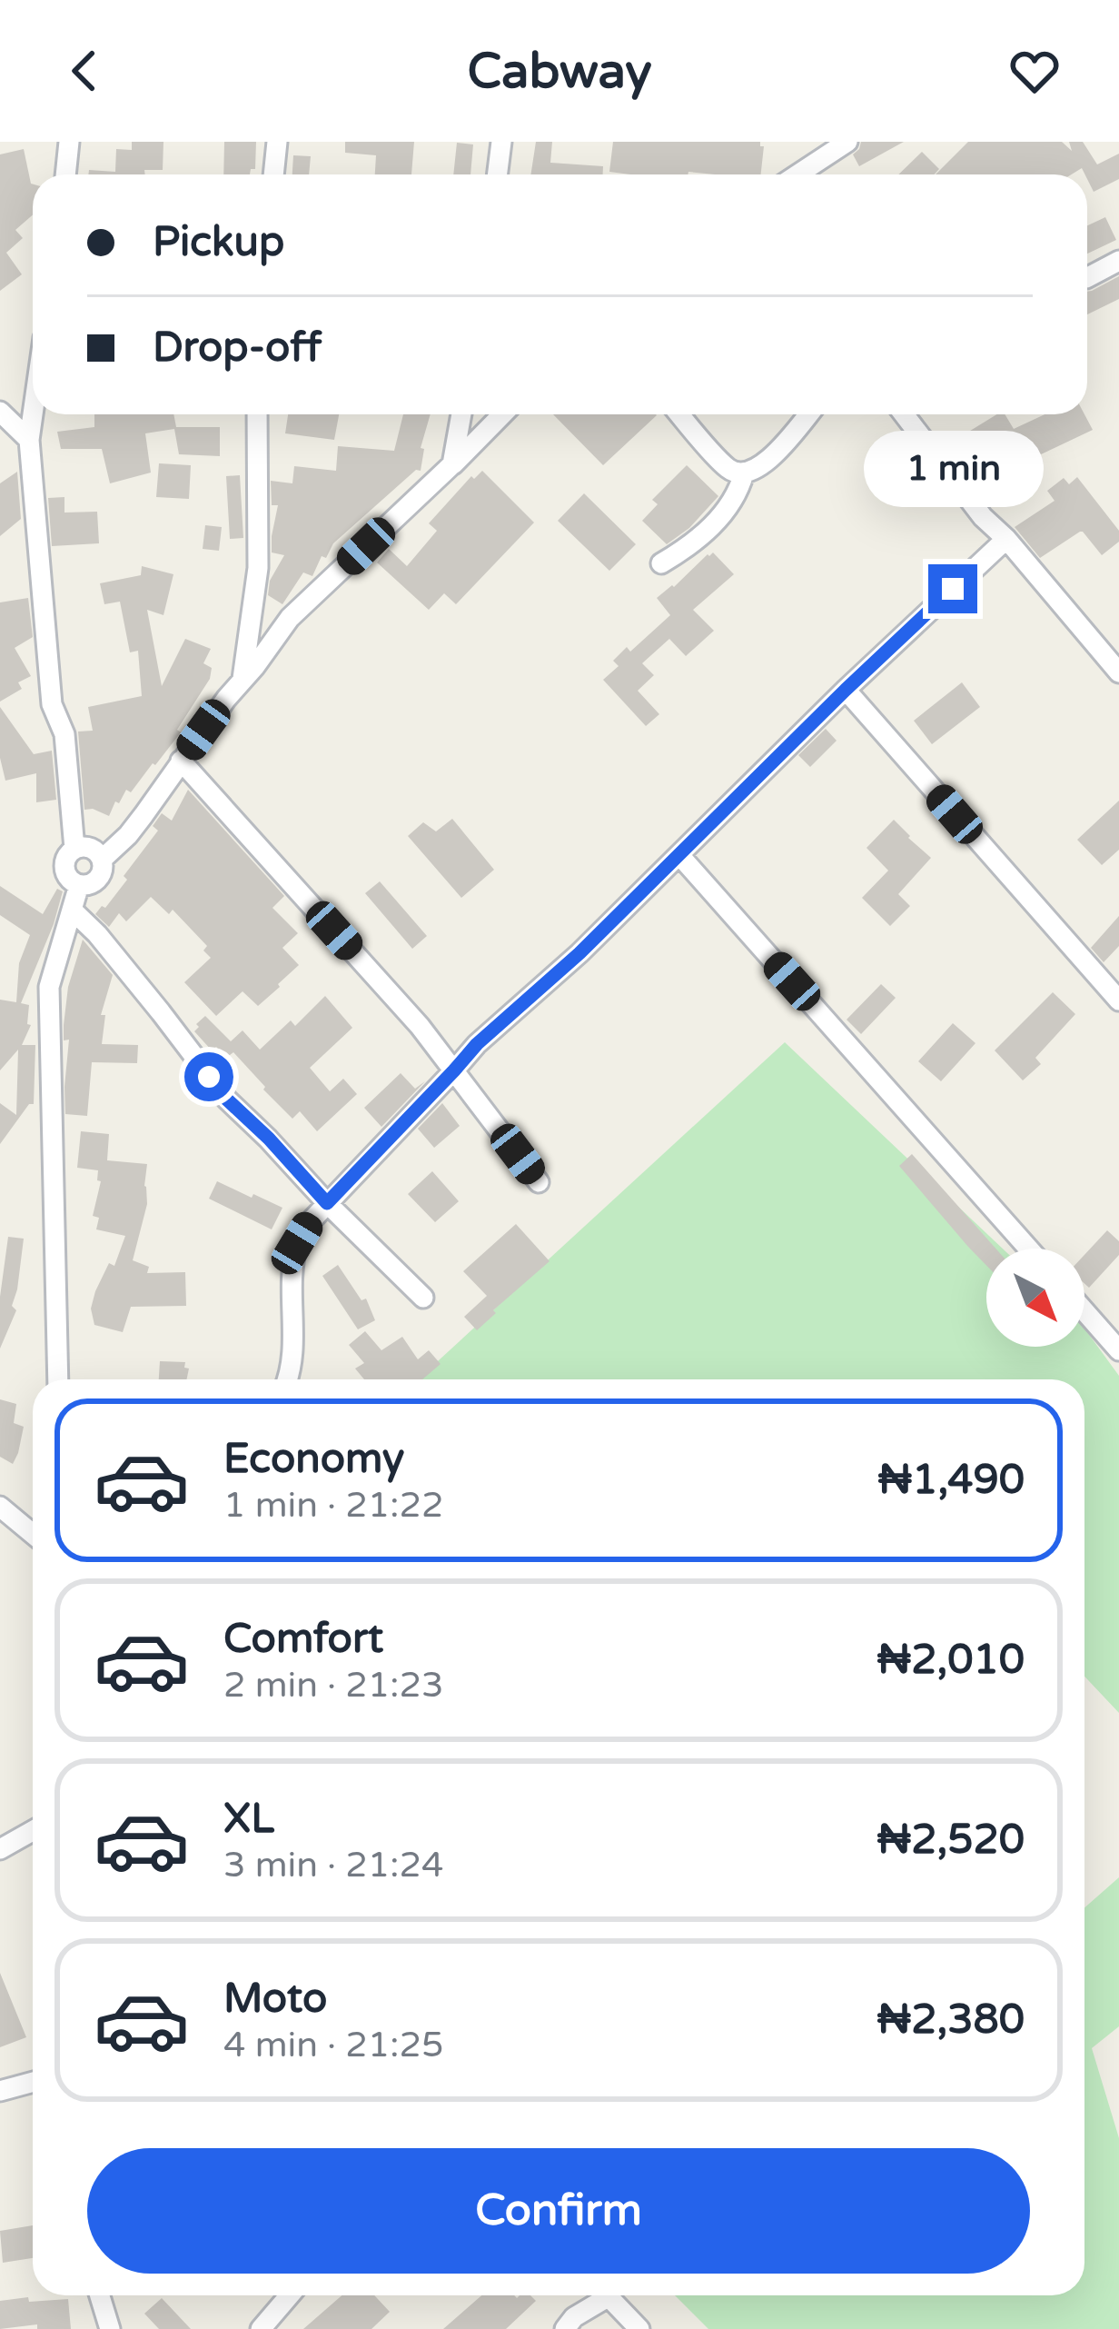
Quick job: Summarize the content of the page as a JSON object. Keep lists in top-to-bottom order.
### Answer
{
  "north": "bottom right",
  "page": {
    "header": "Cabway",
    "banner": ["Pickup", "Drop-off"],
    "bubble": "1 min",
    "list": [
      {
        "name": "Economy",
        "note": "1 min · 21:22",
        "value": "₦1,490"
      },
      {
        "name": "Comfort",
        "note": "2 min · 21:23",
        "value": "₦2,010"
      },
      {
        "name": "XL",
        "note": "3 min · 21:24",
        "value": "₦2,520"
      },
      {
        "name": "Moto",
        "note": "4 min · 21:25",
        "value": "₦2,380"
      }
    ],
    "buttons": "Confirm"
  }
}
